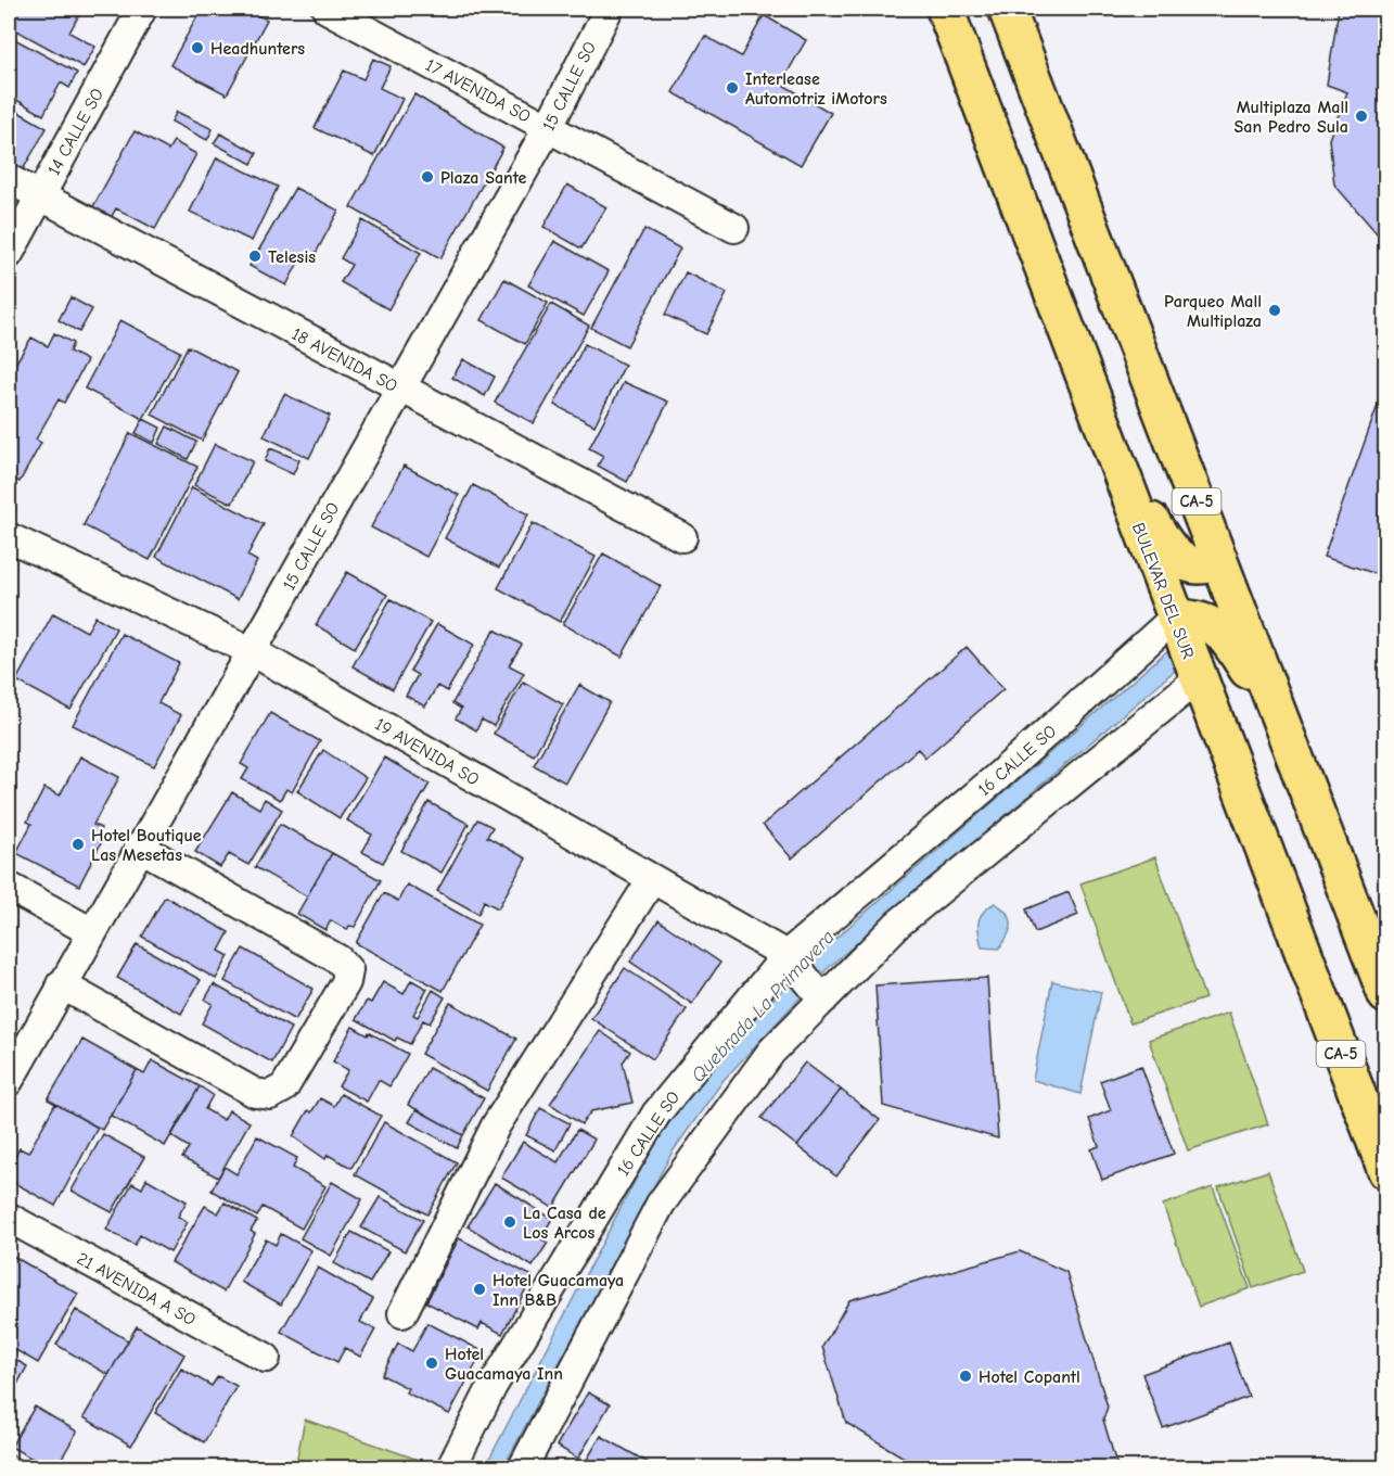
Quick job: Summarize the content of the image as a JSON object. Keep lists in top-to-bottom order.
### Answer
{
  "streets": {
    "highway": ["CA-5", "BULEVAR DEL SUR"],
    "street": [
      "15 CALLE SO",
      "17 AVENIDA SO",
      "14 CALLE SO",
      "18 AVENIDA SO",
      "19 AVENIDA SO",
      "16 CALLE SO",
      "21 AVENIDA A SO"
    ]
  },
  "crossings": [
    ["15 CALLE SO", "17 AVENIDA SO"],
    ["15 CALLE SO", "18 AVENIDA SO"],
    ["15 CALLE SO", "19 AVENIDA SO"],
    ["14 CALLE SO", "18 AVENIDA SO"],
    ["BULEVAR DEL SUR", "16 CALLE SO"],
    ["19 AVENIDA SO", "16 CALLE SO"]
  ],
  "water": ["Quebrada La Primavera"],
  "places": [
    "Headhunters",
    "Interlease Automotriz iMotors",
    "Multiplaza Mall San Pedro Sula",
    "Plaza Sante",
    "Telesis",
    "Parqueo Mall Multiplaza",
    "Hotel Boutique Las Mesetas",
    "La Casa de Los Arcos",
    "Hotel Guacamaya Inn B&B",
    "Hotel Guacamaya Inn",
    "Hotel Copantl"
  ]
}
